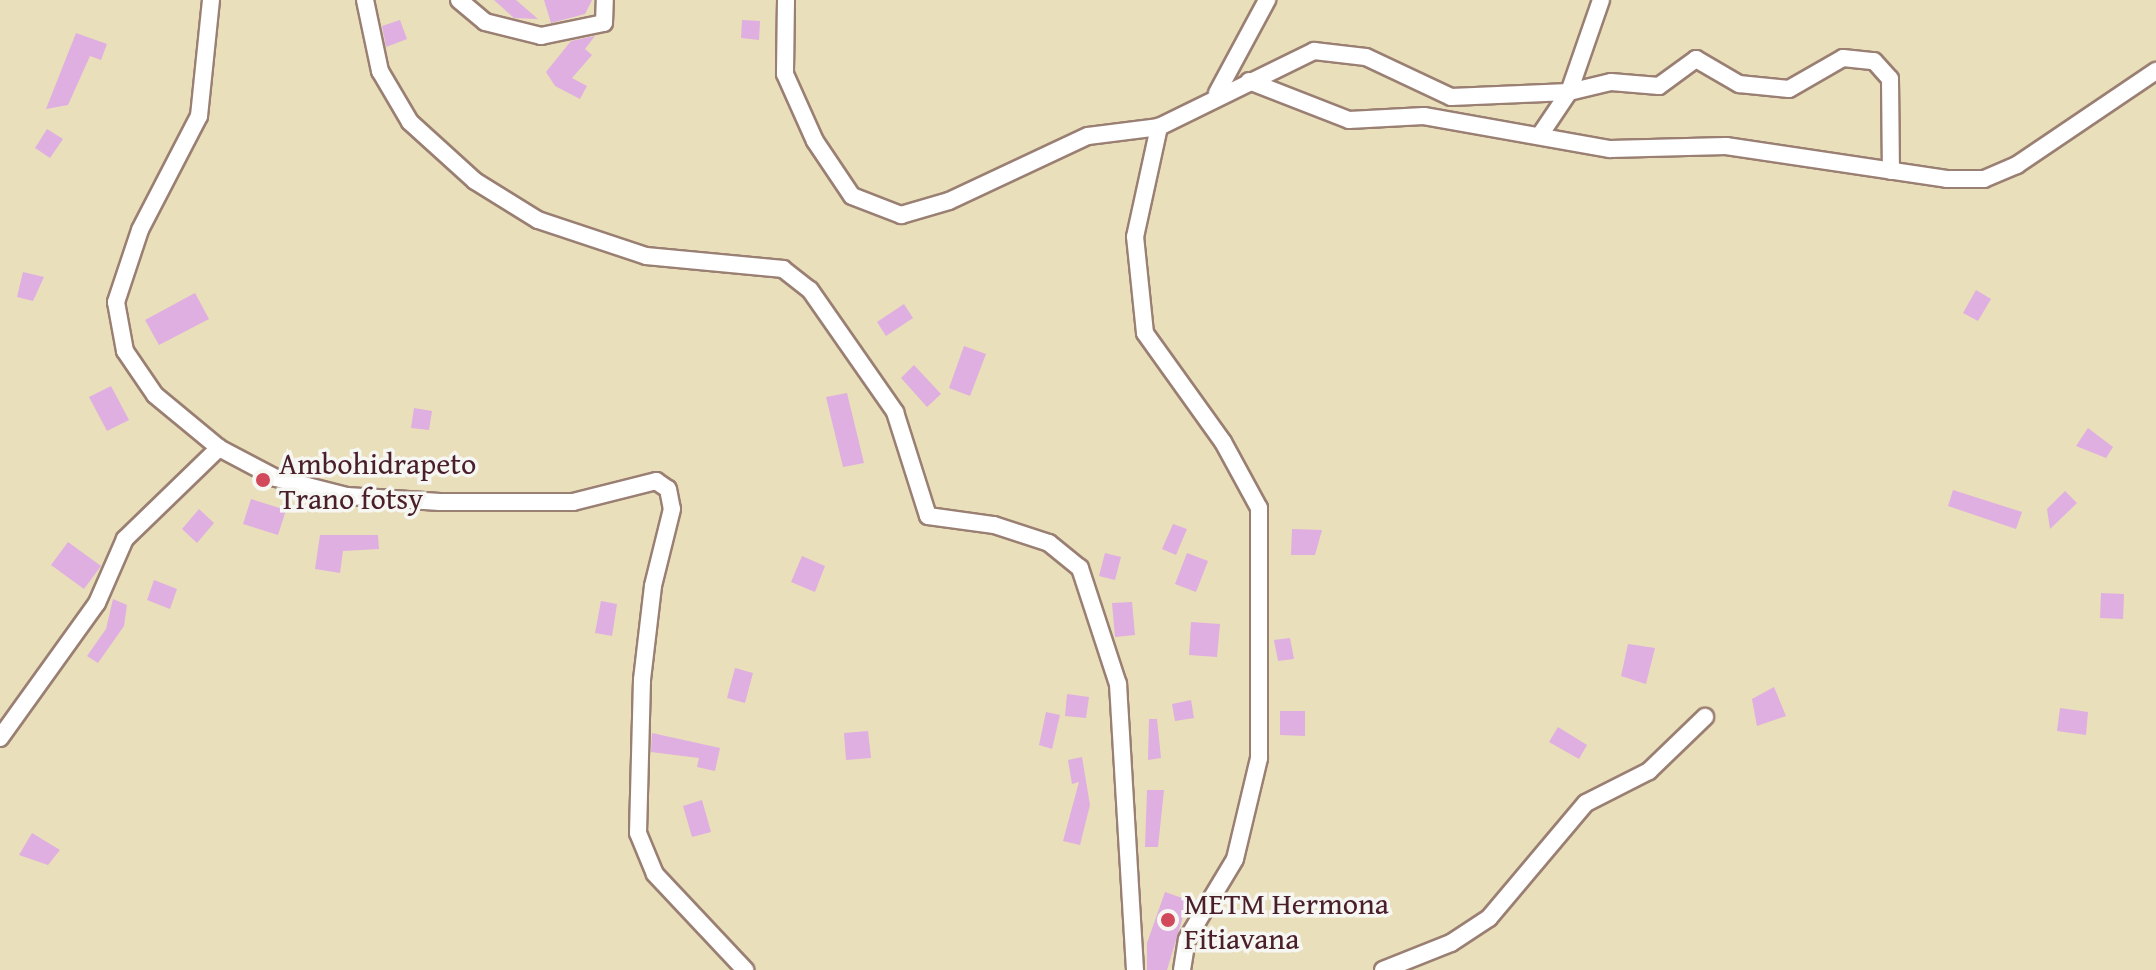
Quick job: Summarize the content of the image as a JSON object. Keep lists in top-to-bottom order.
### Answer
{
  "places": ["Ambohidrapeto Trano fotsy", "METM Hermona Fitiavana"]
}
